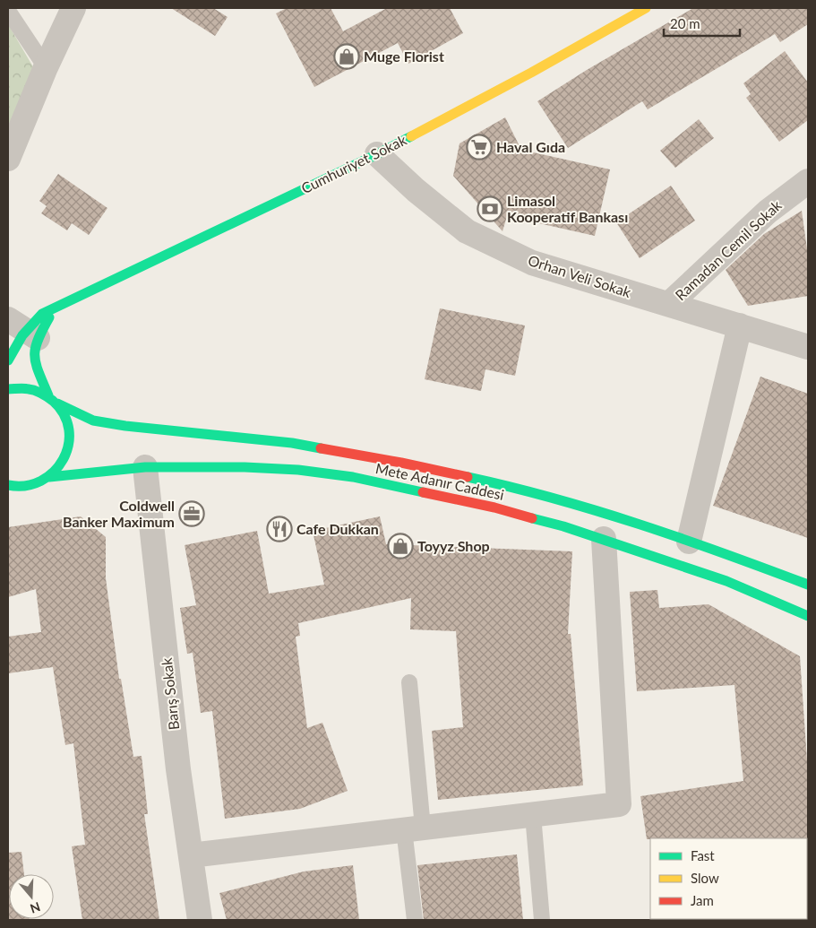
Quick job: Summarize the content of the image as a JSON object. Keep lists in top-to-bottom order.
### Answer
{
  "streets": {
    "main road": ["Cumhuriyet Sokak", "Mete Adanır Caddesi"],
    "street": ["Ramadan Cemil Sokak", "Orhan Veli Sokak", "Barış Sokak"]
  },
  "crossings": [
    ["Cumhuriyet Sokak", "Orhan Veli Sokak"],
    ["Ramadan Cemil Sokak", "Orhan Veli Sokak"],
    ["Mete Adanır Caddesi", "Barış Sokak"]
  ],
  "places": {
    "shop": ["Muge Florist", "Toyyz Shop"],
    "supermarket": ["Haval Gıda"],
    "bank": ["Limasol Kooperatif Bankası"],
    "office": ["Coldwell Banker Maximum"],
    "restaurant": ["Cafe Dukkan"]
  },
  "legend": ["Fast", "Slow", "Jam"],
  "scale_bar": "20 m",
  "north": "bottom"
}
